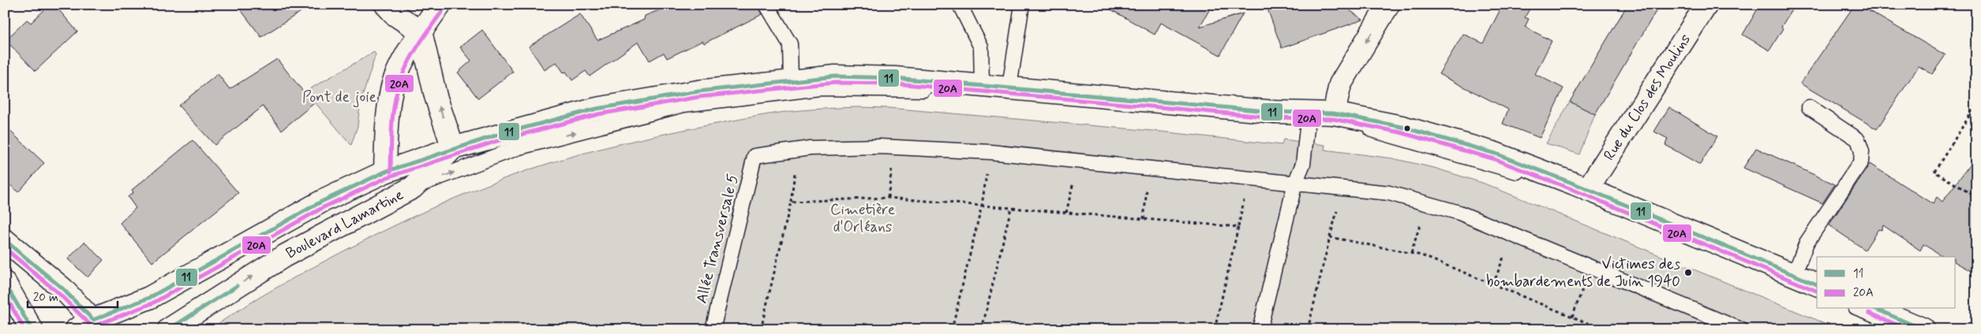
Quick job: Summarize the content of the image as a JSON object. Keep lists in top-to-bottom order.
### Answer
{
  "streets": {
    "street": ["Rue du Clos des Moulins", "Boulevard Lamartine"],
    "lane": ["Allée Transversale 5"]
  },
  "crossings": [
    ["Rue du Clos des Moulins", "Boulevard Lamartine"]
  ],
  "parks": ["Pont de joie", "Cimetière d'Orléans"],
  "places": ["Victimes des bombardements de Juin 1940"],
  "lines": ["transit line 20A", "transit line 11"],
  "legend": ["11", "20A"],
  "scale_bar": "20 m"
}
